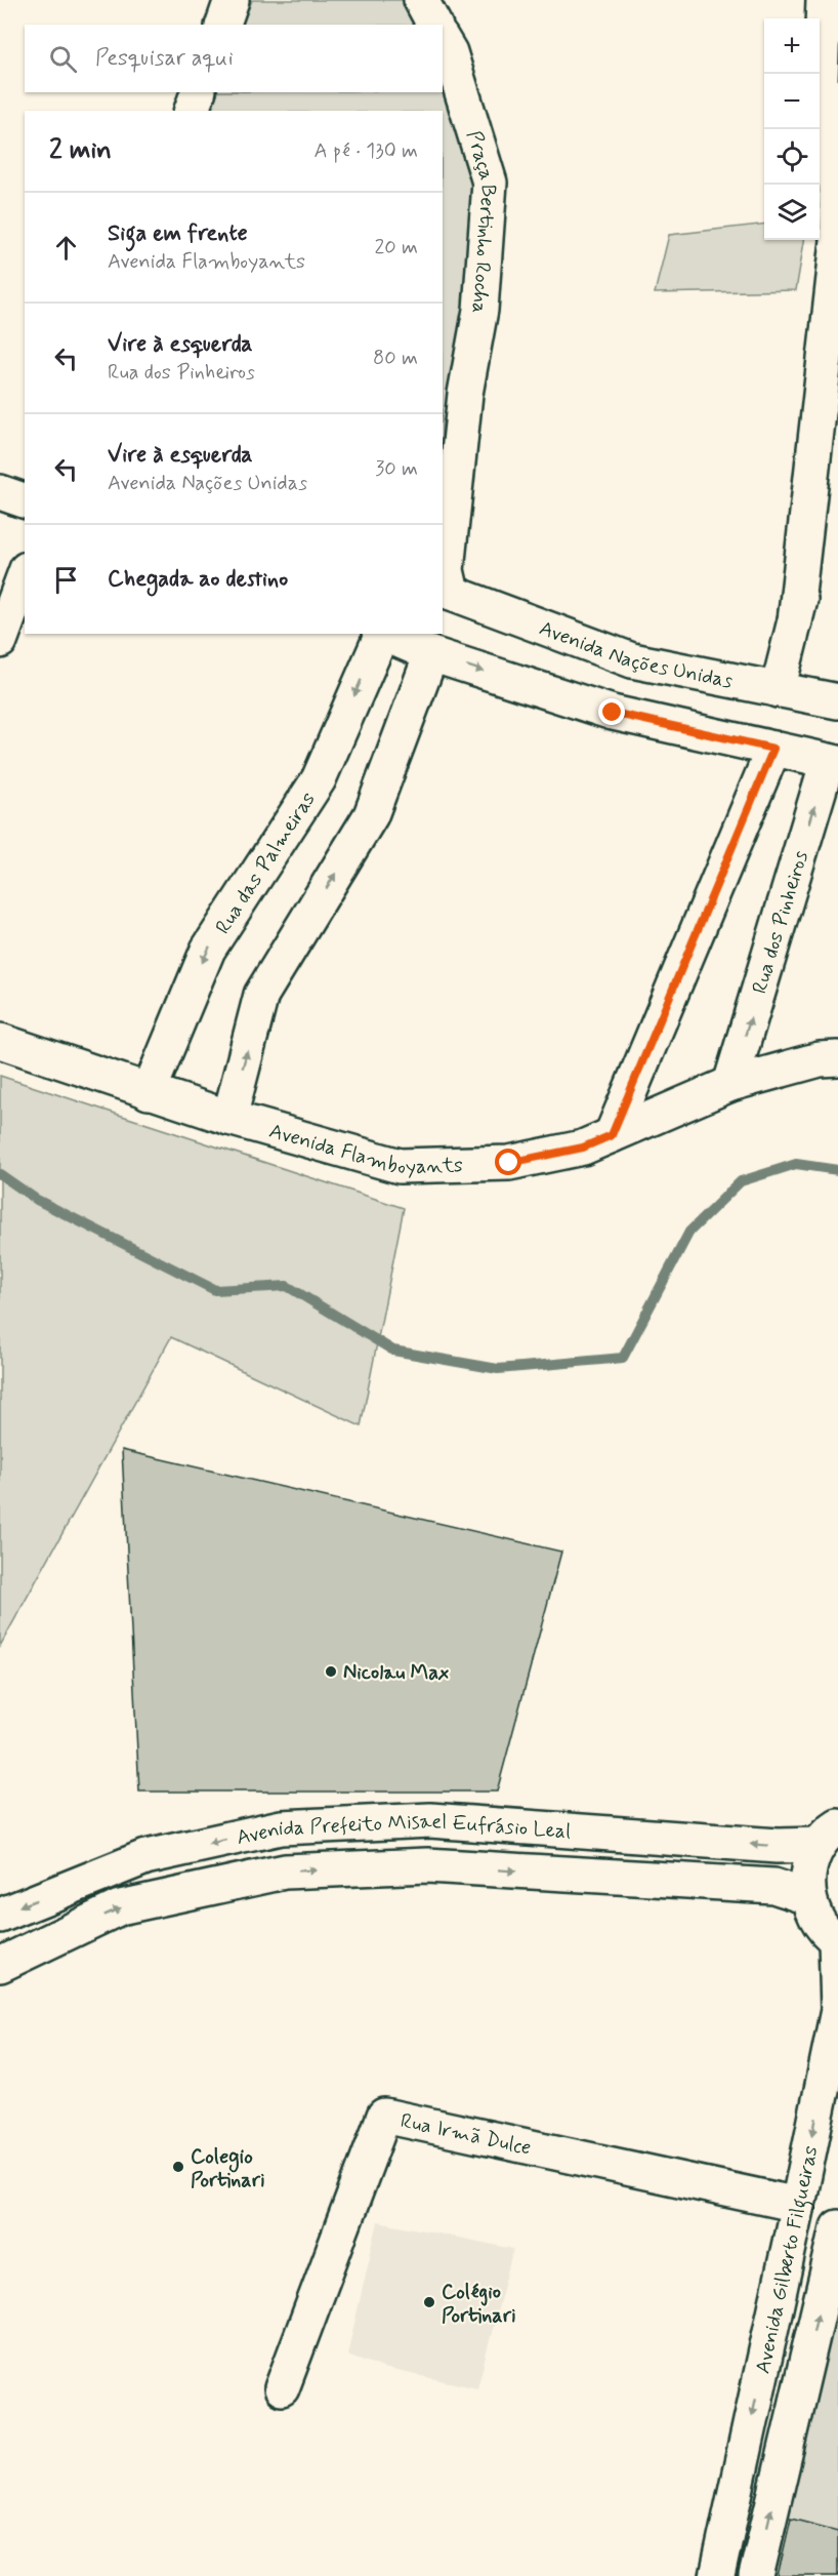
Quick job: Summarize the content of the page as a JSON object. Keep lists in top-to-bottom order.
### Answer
{
  "streets": {
    "street": [
      "Praça Bertinho Rocha",
      "Avenida Nações Unidas",
      "Rua das Palmeiras",
      "Rua dos Pinheiros",
      "Avenida Flamboyants",
      "Avenida Prefeito Misael Eufrásio Leal",
      "Rua Irmã Dulce",
      "Avenida Gilberto Filgueiras"
    ]
  },
  "crossings": [
    ["Praça Bertinho Rocha", "Avenida Nações Unidas"],
    ["Rua das Palmeiras", "Avenida Flamboyants"],
    ["Rua dos Pinheiros", "Avenida Flamboyants"],
    ["Rua Irmã Dulce", "Avenida Gilberto Filgueiras"]
  ],
  "places": ["Nicolau Max", "Colegio Portinari", "Colégio Portinari"],
  "page": {
    "map_buttons": ["+", "−"],
    "search": "Pesquisar aqui",
    "heading": ["2 min", "A pé · 130 m"],
    "list": [
      ["Siga em frente", "Avenida Flamboyants", "20 m"],
      ["Vire à esquerda", "Rua dos Pinheiros", "80 m"],
      ["Vire à esquerda", "Avenida Nações Unidas", "30 m"],
      "Chegada ao destino"
    ]
  }
}
